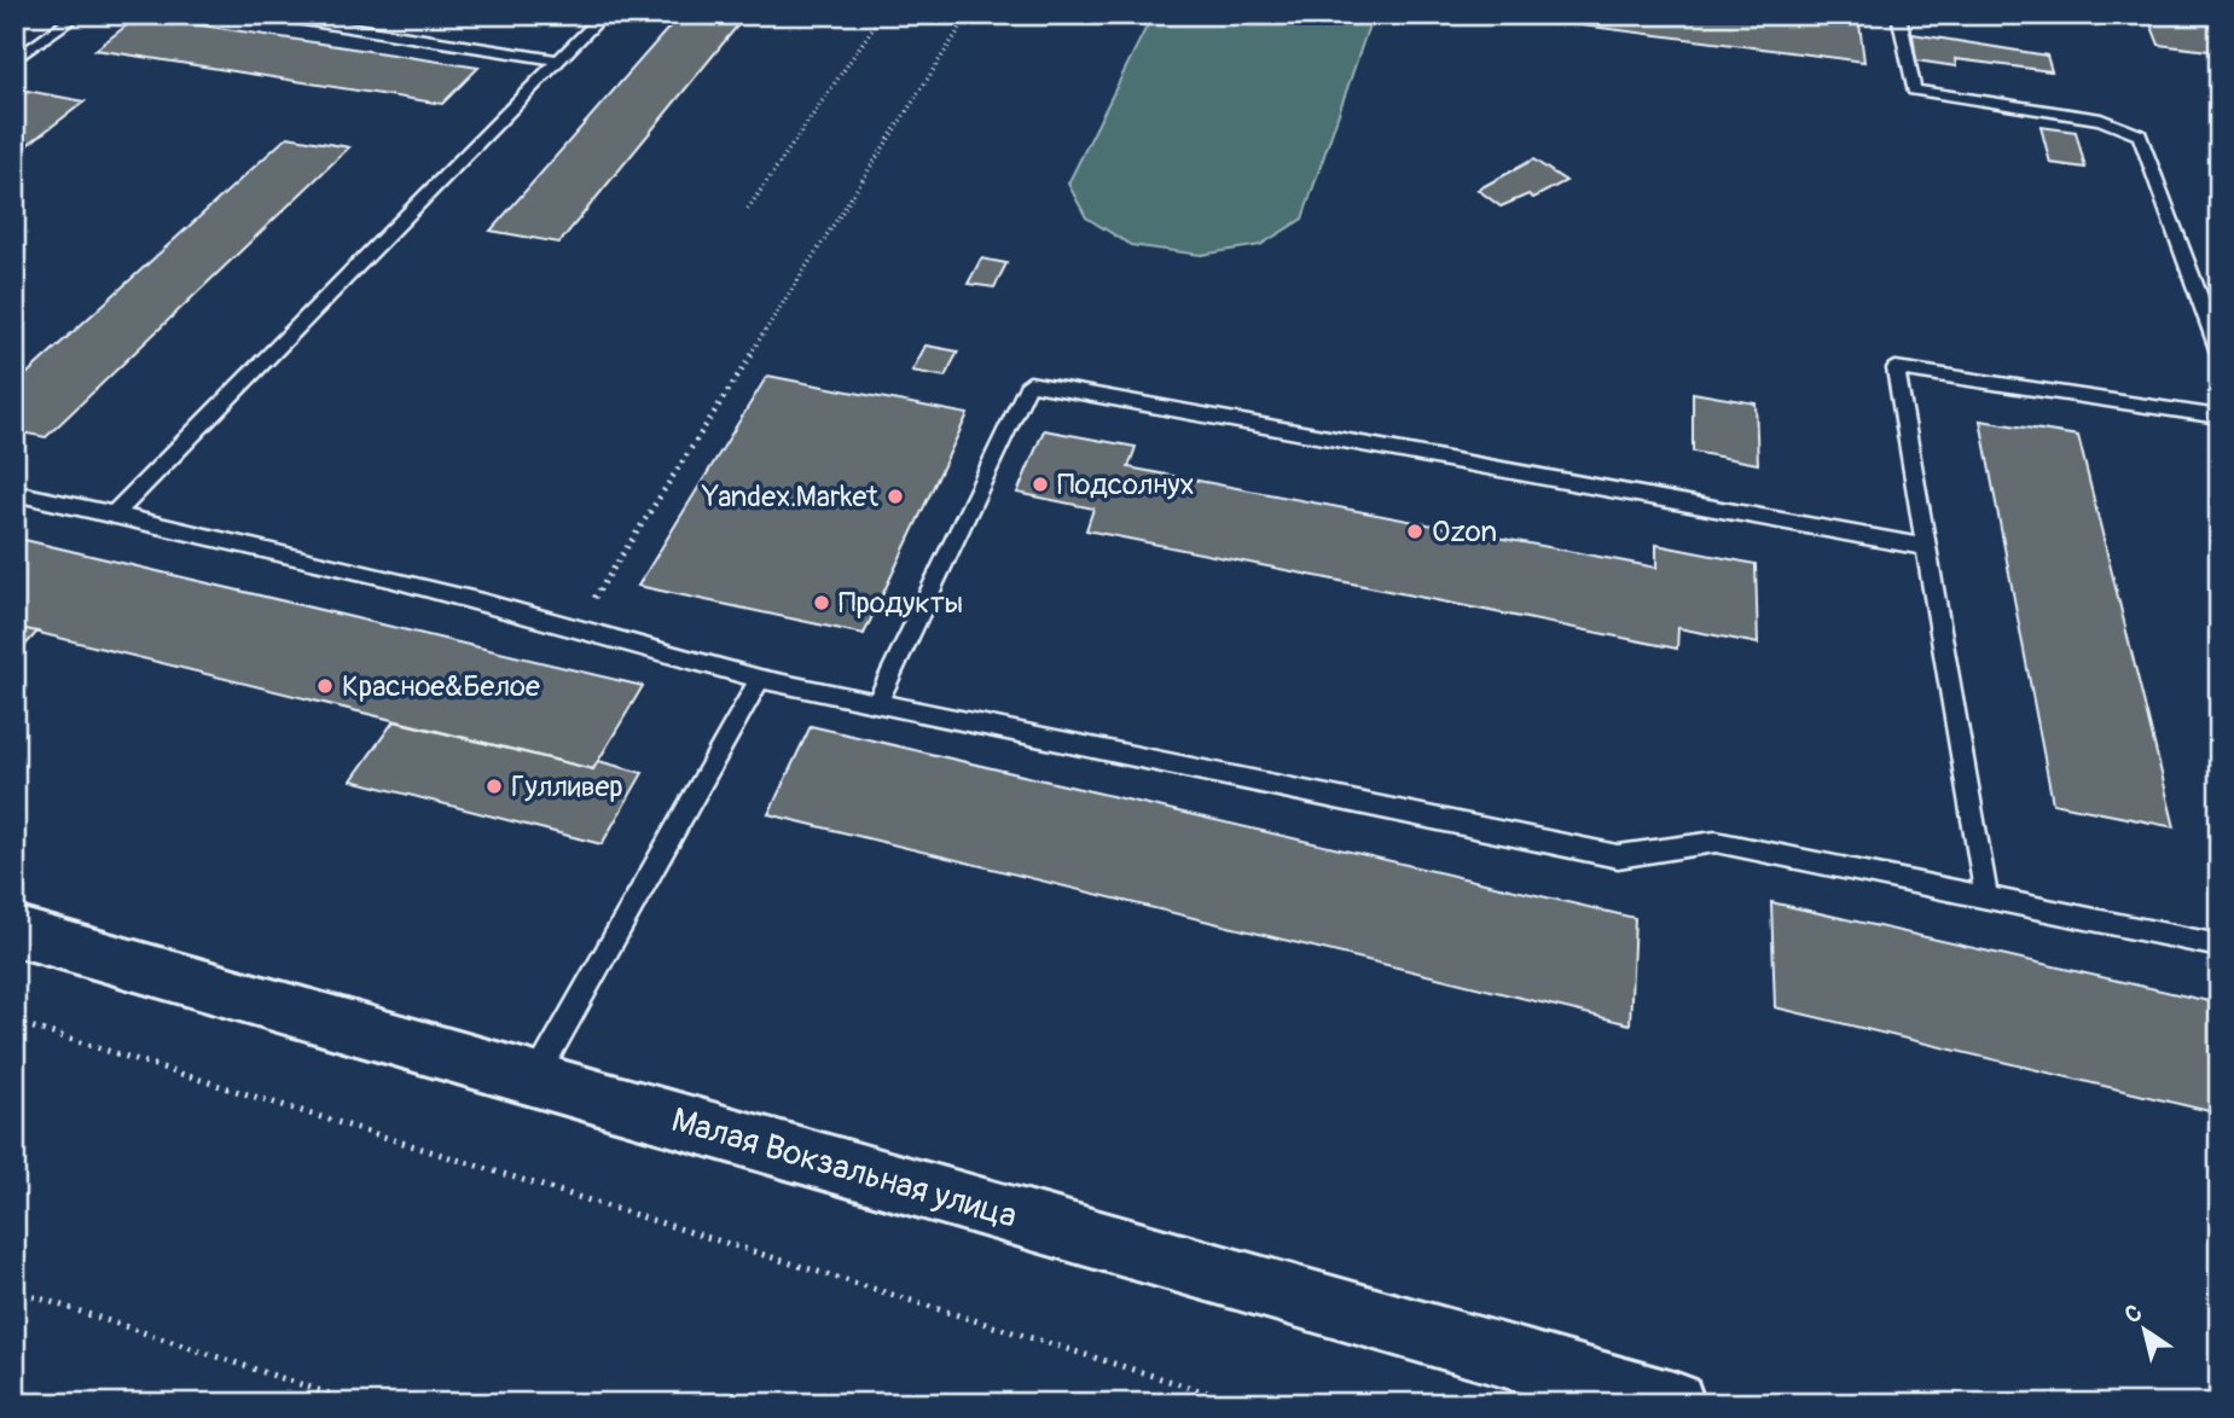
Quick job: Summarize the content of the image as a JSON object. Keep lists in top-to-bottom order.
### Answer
{
  "streets": {
    "street": ["Малая Вокзальная улица"]
  },
  "places": [
    "Подсолнух",
    "Yandex.Market",
    "Ozon",
    "Продукты",
    "Красное&Белое",
    "Гулливер"
  ],
  "north": "top left"
}
